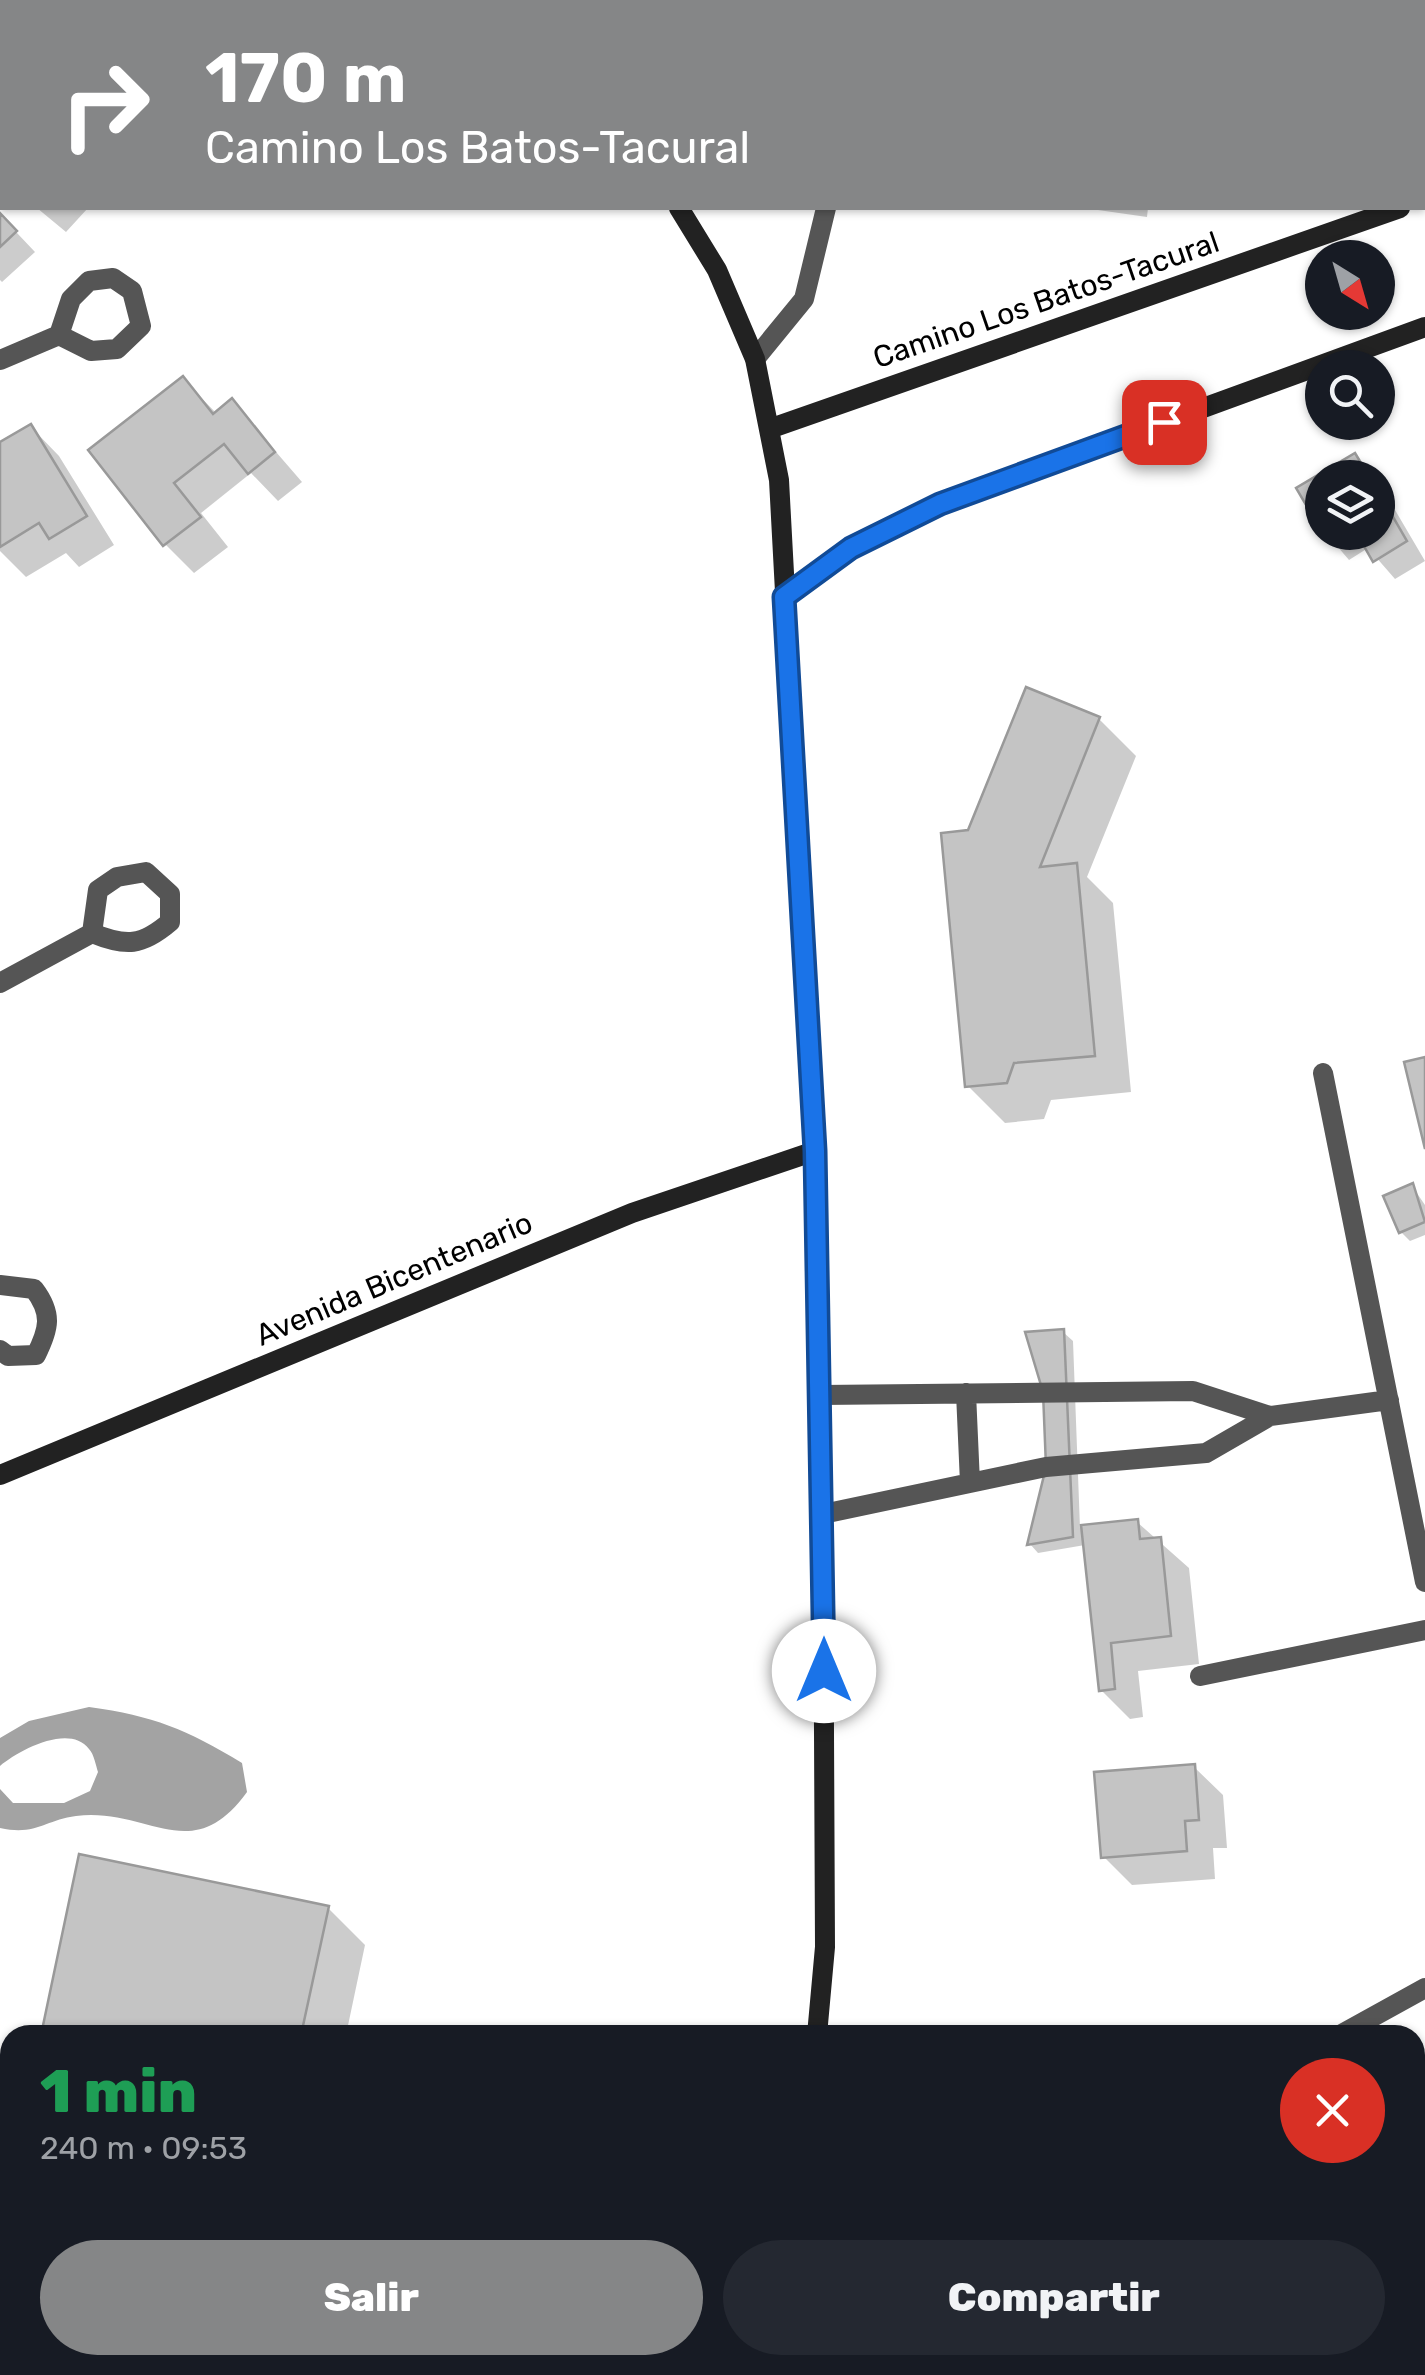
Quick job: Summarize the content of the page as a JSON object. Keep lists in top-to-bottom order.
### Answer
{
  "streets": {
    "street": ["Camino Los Batos-Tacural", "Avenida Bicentenario"]
  },
  "north": "bottom right",
  "page": {
    "turn": ["170 m", "Camino Los Batos-Tacural"],
    "heading": ["1 min", "240 m · 09:53"],
    "buttons": ["Salir", "Compartir"]
  }
}
